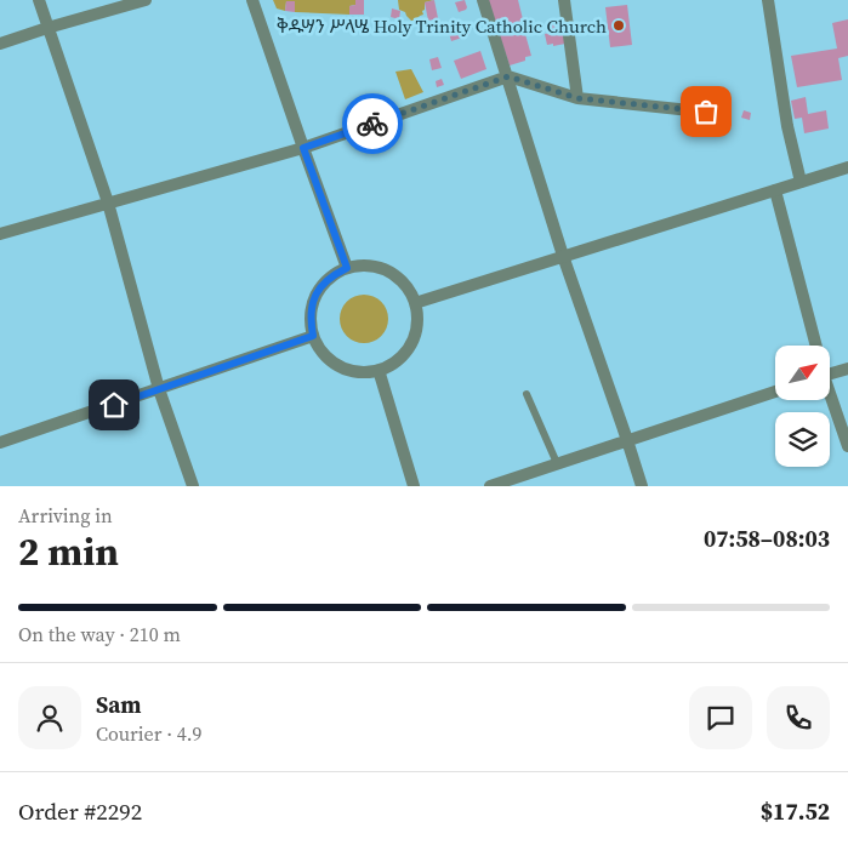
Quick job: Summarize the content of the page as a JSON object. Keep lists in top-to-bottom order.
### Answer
{
  "places": ["ቅዱሣን ሥላሤ Holy Trinity Catholic Church"],
  "north": "top right",
  "page": {
    "heading": ["2 min", "Arriving in", "07:58–08:03"],
    "panel": [
      "Sam",
      "Courier · 4.9",
      "Order #2292",
      "$17.52"
    ],
    "bar": "On the way · 210 m"
  }
}
